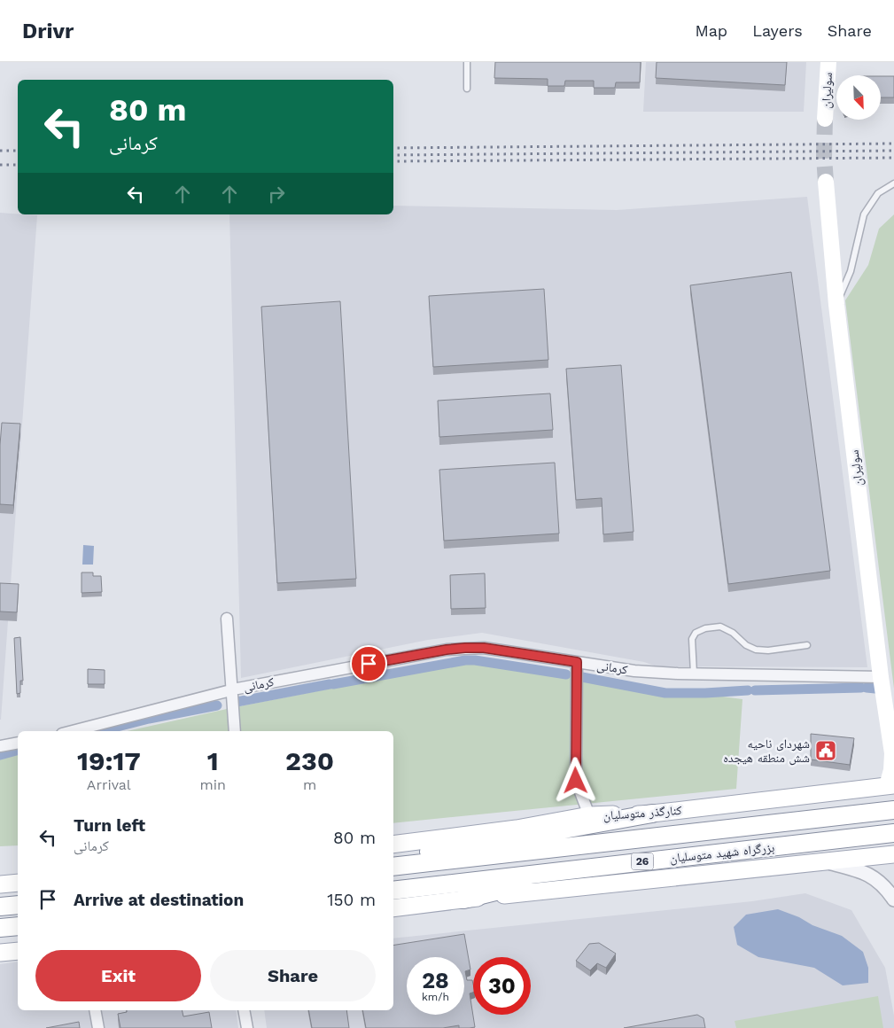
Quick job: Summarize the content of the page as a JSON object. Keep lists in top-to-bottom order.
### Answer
{
  "streets": {
    "highway": ["بزرگراه شهید متوسلیان", "26"],
    "main road": ["سولیران", "کنارگذر متوسلیان"],
    "street": ["کرمانی"]
  },
  "crossings": [
    ["سولیران", "کرمانی"],
    ["سولیران", "کنارگذر متوسلیان"]
  ],
  "places": {
    "public building": ["شهردای ناحیه شش منطقه هیجده"]
  },
  "north": "bottom right",
  "page": {
    "header": "Drivr",
    "nav": ["Map", "Layers", "Share"],
    "turn": ["80 m", "کرمانی"],
    "eta": [
      "19:17",
      "Arrival",
      "1",
      "min",
      "230",
      "m"
    ],
    "list": [
      {
        "name": "Turn left",
        "note": "کرمانی",
        "value": "80 m"
      },
      {
        "name": "Arrive at destination",
        "value": "150 m"
      }
    ],
    "buttons": ["Exit", "Share"],
    "speed": "28 km/h",
    "limit": "30"
  }
}
